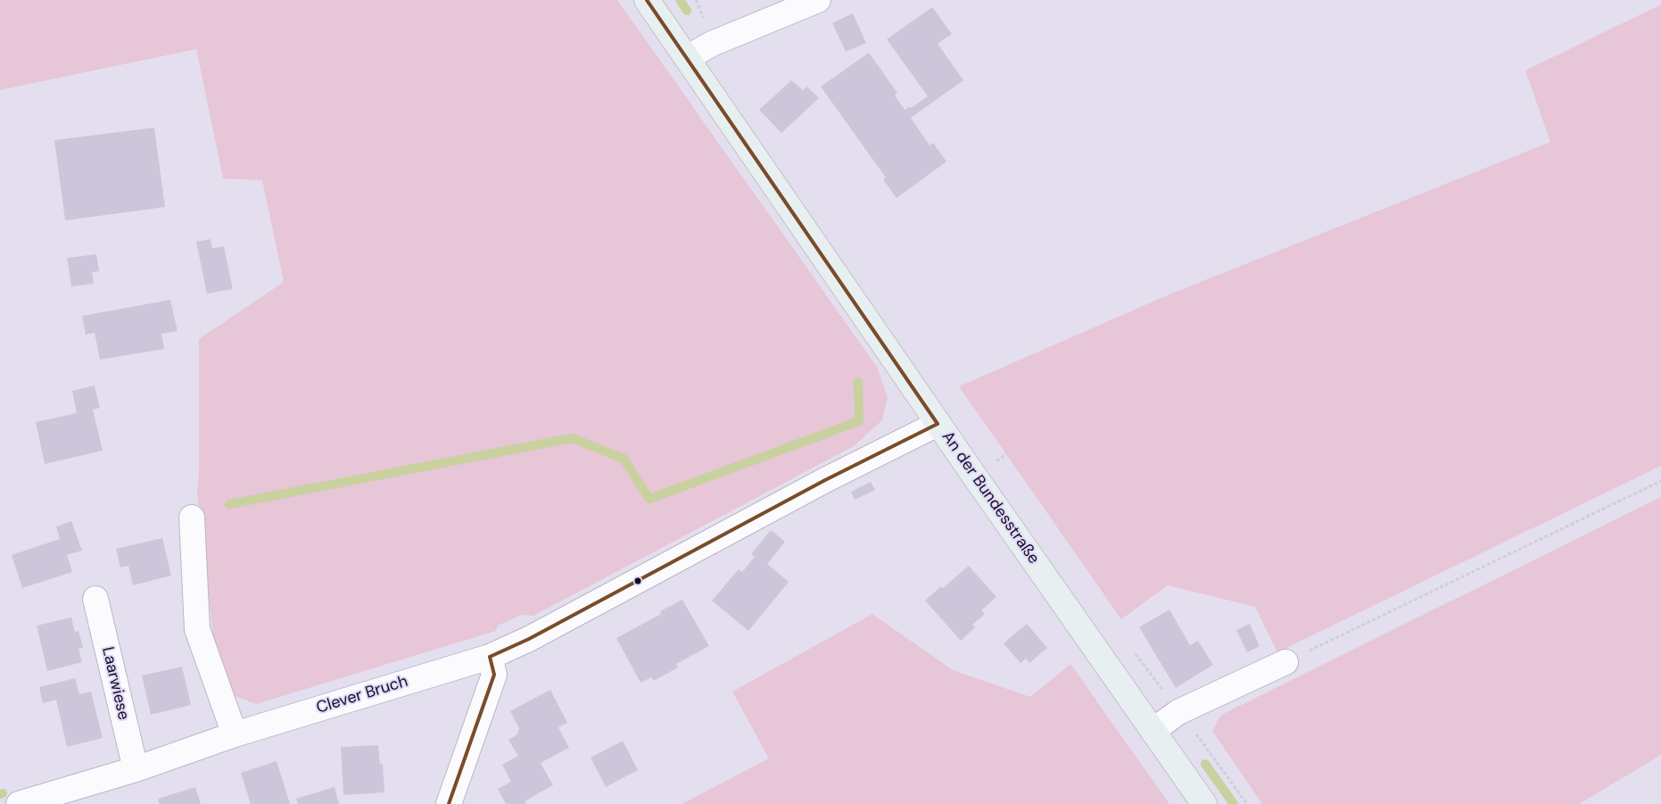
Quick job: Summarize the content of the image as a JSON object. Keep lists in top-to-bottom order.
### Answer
{
  "streets": {
    "main road": ["An der Bundesstraße"],
    "street": ["Laarwiese", "Clever Bruch"]
  },
  "crossings": [
    ["An der Bundesstraße", "Clever Bruch"],
    ["Laarwiese", "Clever Bruch"]
  ]
}
